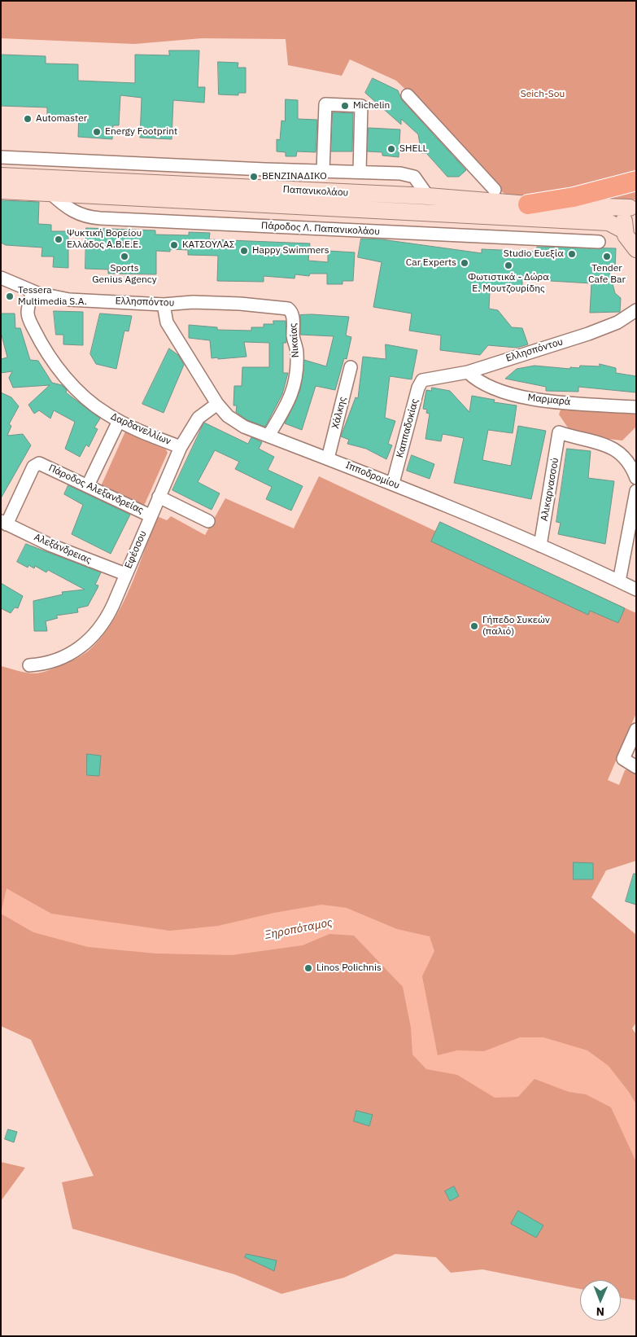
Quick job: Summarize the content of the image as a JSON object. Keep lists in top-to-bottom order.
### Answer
{
  "streets": {
    "main road": ["Παπανικολάου"],
    "street": [
      "Πάροδος Λ. Παπανικολάου",
      "Ελλησπόντου",
      "Νικαίας",
      "Μαρμαρά",
      "Χάλκης",
      "Καππαδοκίας",
      "Δαρδανελλίων",
      "Ιπποδρομίου",
      "Πάροδος Αλεξανδρείας",
      "Αλικαρνασσού",
      "Αλεξάνδρειας",
      "Εφέσσου"
    ]
  },
  "crossings": [
    ["Παπανικολάου", "Πάροδος Λ. Παπανικολάου"],
    ["Ελλησπόντου", "Νικαίας"],
    ["Ελλησπόντου", "Μαρμαρά"],
    ["Ελλησπόντου", "Καππαδοκίας"],
    ["Ελλησπόντου", "Δαρδανελλίων"],
    ["Ελλησπόντου", "Ιπποδρομίου"],
    ["Νικαίας", "Ιπποδρομίου"],
    ["Χάλκης", "Ιπποδρομίου"],
    ["Καππαδοκίας", "Ιπποδρομίου"],
    ["Δαρδανελλίων", "Εφέσσου"],
    ["Ιπποδρομίου", "Αλικαρνασσού"],
    ["Ιπποδρομίου", "Εφέσσου"],
    ["Πάροδος Αλεξανδρείας", "Αλεξάνδρειας"],
    ["Πάροδος Αλεξανδρείας", "Εφέσσου"],
    ["Αλεξάνδρειας", "Εφέσσου"]
  ],
  "water": ["Ξηροπόταμος"],
  "parks": ["Seich-Sou"],
  "places": [
    "Michelin",
    "Automaster",
    "Energy Footprint",
    "SHELL",
    "ΒΕΝΖΙΝΑΔΙΚΟ",
    "Ψυκτική Βορείου Ελλάδος Α.Β.Ε.Ε.",
    "ΚΑΤΣΟΥΛΑΣ",
    "Happy Swimmers",
    "Studio Ευεξία",
    "Sports Genius Agency",
    "Tender Cafe Bar",
    "Car Experts",
    "Φωτιστικά - Δώρα Ε. Μουτζουρίδης",
    "Tessera Multimedia S.A.",
    "Γήπεδο Συκεών (παλιό)",
    "Linos Polichnis"
  ],
  "north": "bottom"
}
